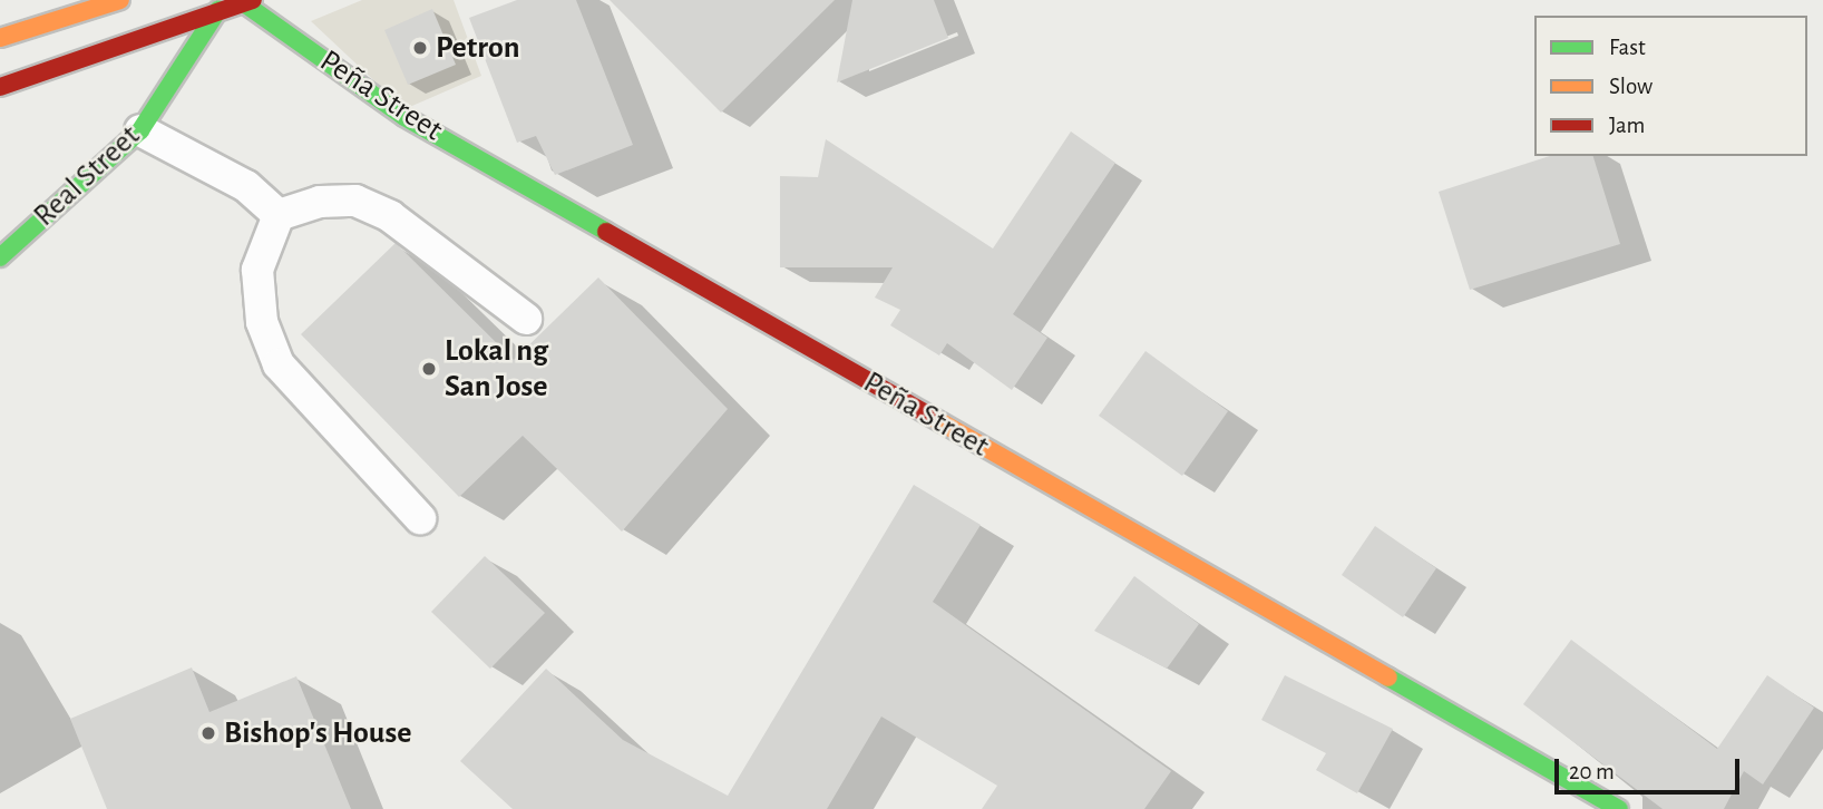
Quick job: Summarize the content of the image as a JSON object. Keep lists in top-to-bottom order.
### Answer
{
  "streets": {
    "street": ["Peña Street", "Real Street"]
  },
  "places": ["Petron", "Lokal ng San Jose", "Bishop's House"],
  "legend": ["Fast", "Slow", "Jam"],
  "scale_bar": "20 m"
}
